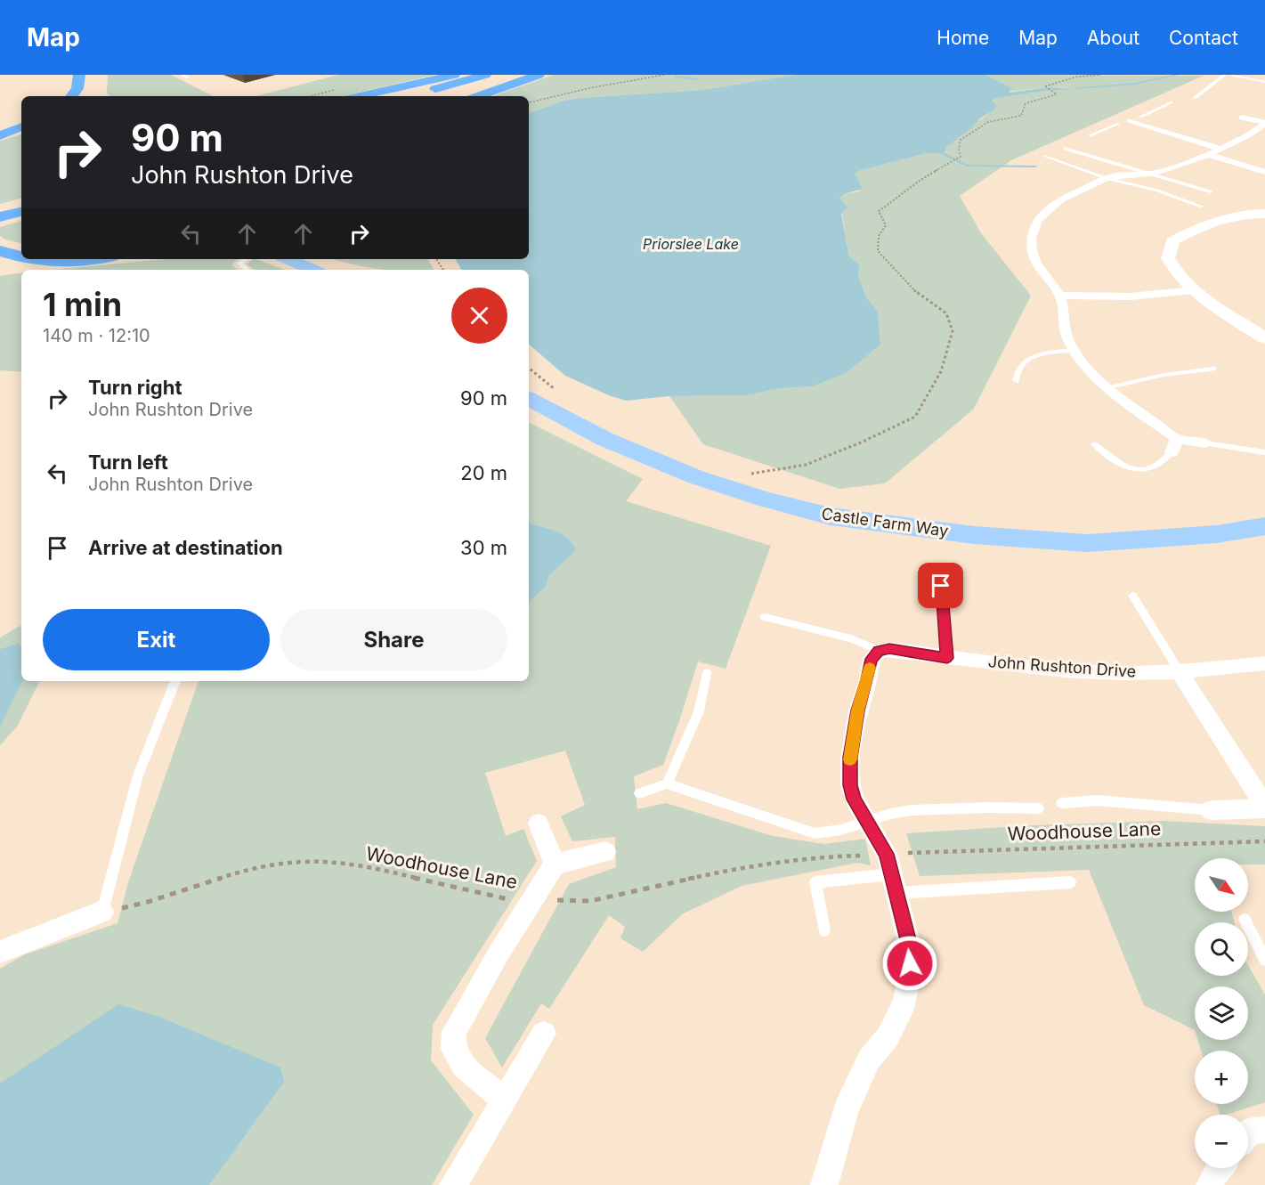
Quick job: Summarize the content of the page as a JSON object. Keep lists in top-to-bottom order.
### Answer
{
  "streets": {
    "main road": ["Castle Farm Way"],
    "street": ["John Rushton Drive"],
    "path": ["Woodhouse Lane"]
  },
  "water": ["Priorslee Lake"],
  "north": "bottom right",
  "page": {
    "header": "Map",
    "nav": [
      "Home",
      "Map",
      "About",
      "Contact"
    ],
    "turn": ["90 m", "John Rushton Drive"],
    "heading": ["1 min", "140 m · 12:10"],
    "list": [
      {
        "name": "Turn right",
        "note": "John Rushton Drive",
        "value": "90 m"
      },
      {
        "name": "Turn left",
        "note": "John Rushton Drive",
        "value": "20 m"
      },
      {
        "name": "Arrive at destination",
        "value": "30 m"
      }
    ],
    "buttons": ["Exit", "Share"],
    "map_buttons": ["+", "−"]
  }
}
